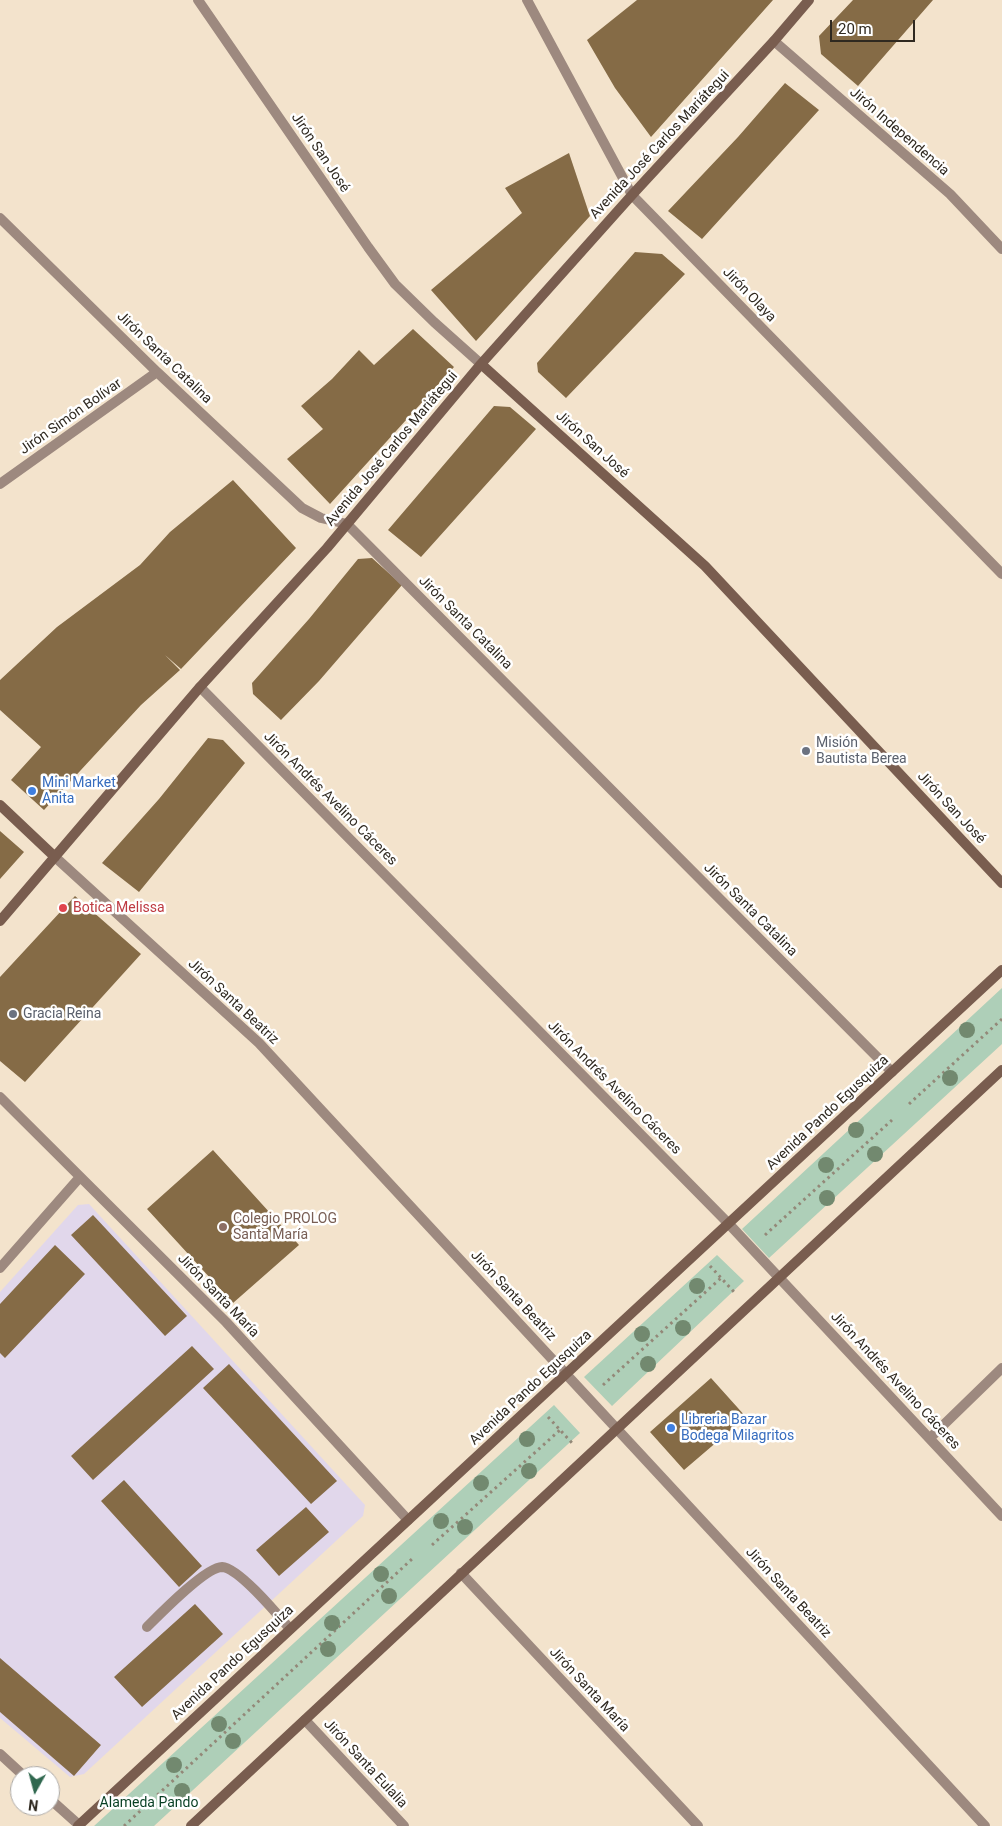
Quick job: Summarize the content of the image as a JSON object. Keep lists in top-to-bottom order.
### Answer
{
  "streets": {
    "street": [
      "Jirón Independencia",
      "Avenida José Carlos Mariátegui",
      "Jirón San José",
      "Jirón Olaya",
      "Jirón Santa Catalina",
      "Jirón Simón Bolívar",
      "Jirón Andrés Avelino Cáceres",
      "Jirón Santa Beatriz",
      "Avenida Pando Egusquiza",
      "Jirón Santa María",
      "Jirón Santa Eulalia"
    ]
  },
  "crossings": [
    ["Jirón Independencia", "Avenida José Carlos Mariátegui"],
    ["Avenida José Carlos Mariátegui", "Jirón San José"],
    ["Avenida José Carlos Mariátegui", "Jirón Olaya"],
    ["Avenida José Carlos Mariátegui", "Jirón Santa Catalina"],
    ["Avenida José Carlos Mariátegui", "Jirón Andrés Avelino Cáceres"],
    ["Avenida José Carlos Mariátegui", "Jirón Santa Beatriz"],
    ["Jirón Santa Catalina", "Jirón Simón Bolívar"],
    ["Jirón Santa Catalina", "Avenida Pando Egusquiza"],
    ["Jirón Andrés Avelino Cáceres", "Avenida Pando Egusquiza"],
    ["Jirón Santa Beatriz", "Avenida Pando Egusquiza"],
    ["Avenida Pando Egusquiza", "Jirón Santa María"]
  ],
  "parks": ["Alameda Pando"],
  "places": [
    "Misión Bautista Berea",
    "Mini Market Anita",
    "Botica Melissa",
    "Gracia Reina",
    "Colegio PROLOG Santa María",
    "Libreria Bazar Bodega Milagritos"
  ],
  "scale_bar": "20 m",
  "north": "bottom"
}
